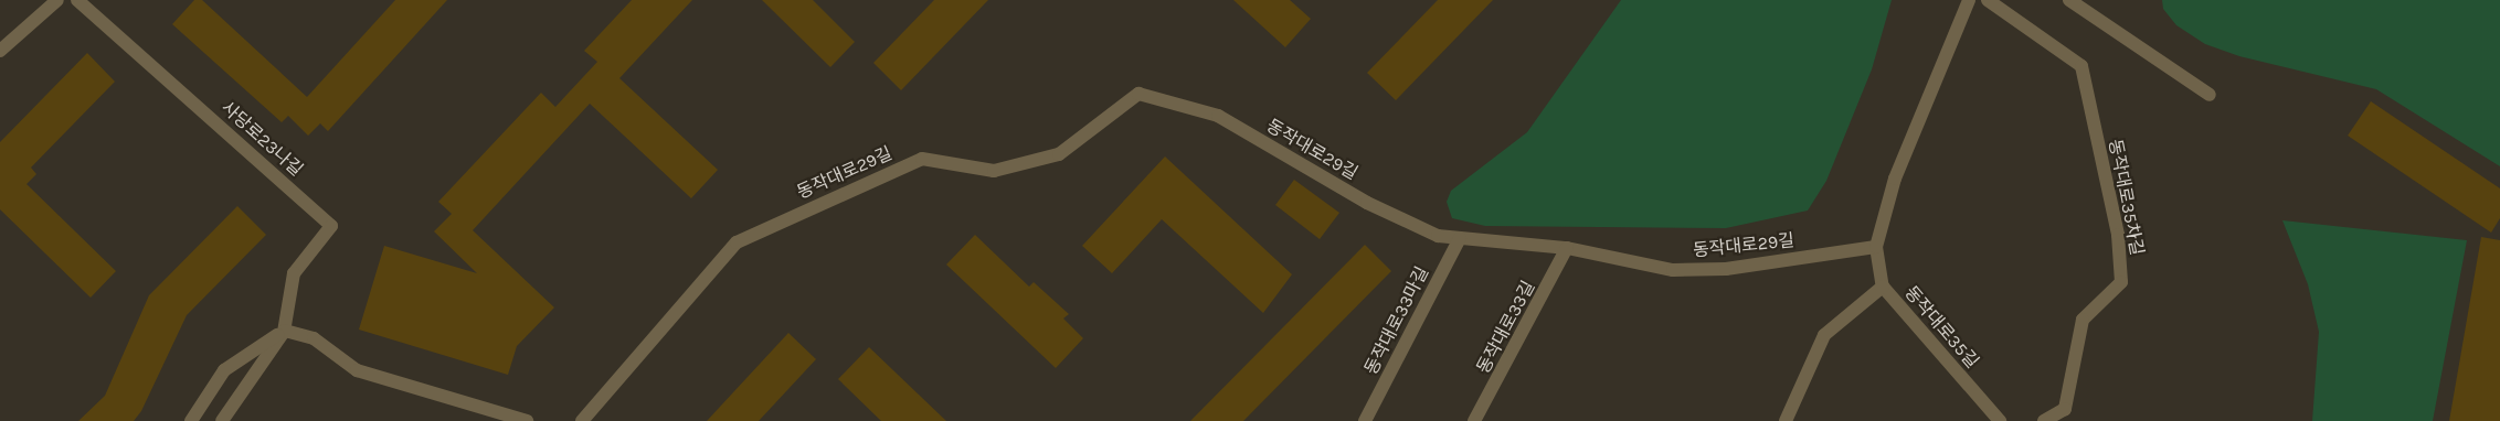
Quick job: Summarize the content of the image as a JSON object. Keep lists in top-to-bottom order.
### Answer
{
  "streets": {
    "street": [
      "사당로23나길",
      "동작대로29길",
      "동작대로35차길",
      "동작대로33마길",
      "동작대로33길",
      "동작대로35길"
    ]
  },
  "crossings": [
    ["동작대로29길", "동작대로33마길"],
    ["동작대로29길", "동작대로33길"],
    ["동작대로29길", "동작대로35길"]
  ]
}
